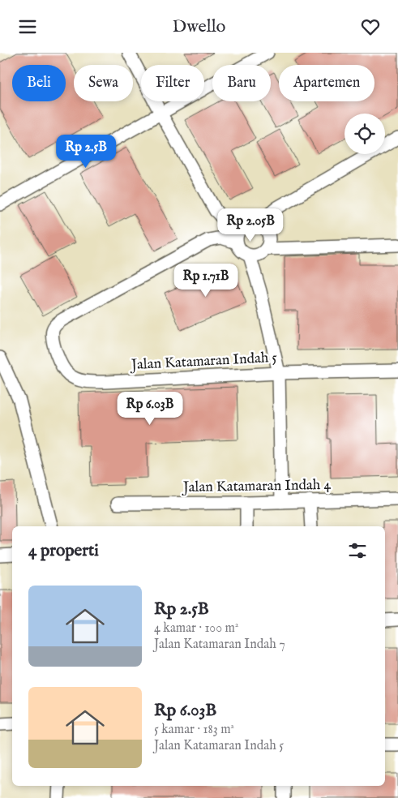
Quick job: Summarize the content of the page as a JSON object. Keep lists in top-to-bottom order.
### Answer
{
  "streets": {
    "street": ["Jalan Katamaran Indah 5", "Jalan Katamaran Indah 4"]
  },
  "page": {
    "header": "Dwello",
    "chip": [
      "Beli",
      "Sewa",
      "Filter",
      "Baru",
      "Apartemen"
    ],
    "price": [
      "Rp 2.5B",
      "Rp 2.05B",
      "Rp 1.71B",
      "Rp 6.03B"
    ],
    "heading": "4 properti",
    "list": [
      {
        "name": "Rp 2.5B",
        "note": "4 kamar · 100 m² · Jalan Katamaran Indah 7"
      },
      {
        "name": "Rp 6.03B",
        "note": "5 kamar · 183 m² · Jalan Katamaran Indah 5"
      }
    ]
  }
}
